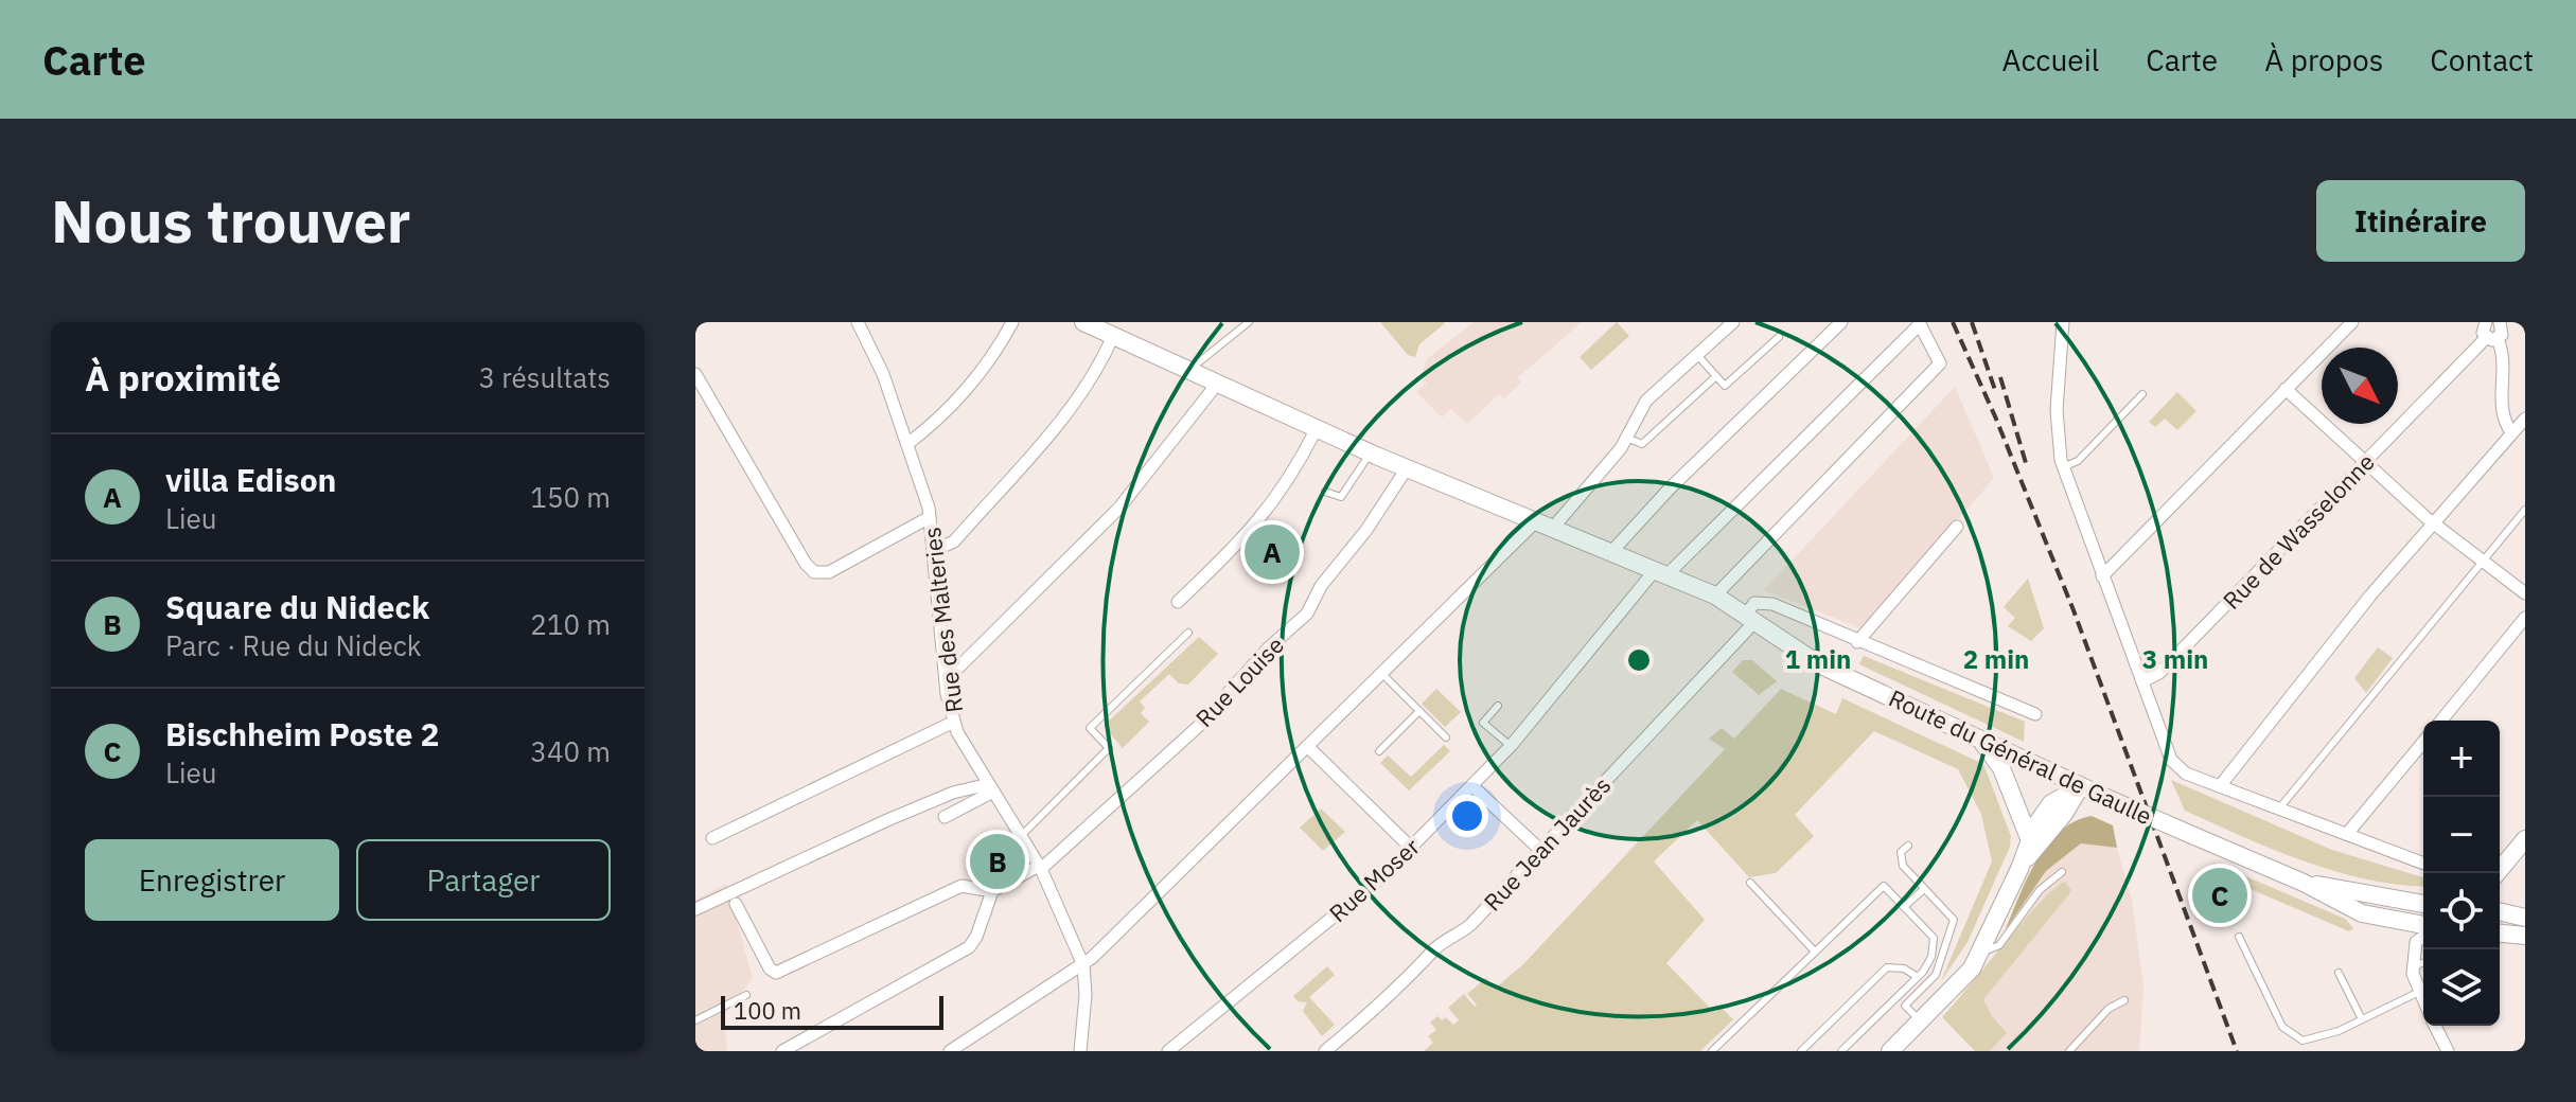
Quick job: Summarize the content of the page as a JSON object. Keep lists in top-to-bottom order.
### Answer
{
  "streets": {
    "main road": ["Route du Général de Gaulle"],
    "street": [
      "Rue de Wasselonne",
      "Rue des Malteries",
      "Rue Louise",
      "Rue Jean Jaurès",
      "Rue Moser"
    ]
  },
  "crossings": [
    ["Rue des Malteries", "Rue Louise"],
    ["Rue Louise", "Route du Général de Gaulle"],
    ["Route du Général de Gaulle", "Rue Jean Jaurès"],
    ["Route du Général de Gaulle", "Rue Moser"]
  ],
  "scale_bar": "100 m",
  "north": "bottom right",
  "page": {
    "header": "Carte",
    "nav": [
      "Accueil",
      "Carte",
      "À propos",
      "Contact"
    ],
    "buttons": [
      "Itinéraire",
      ["Enregistrer", "Partager"]
    ],
    "title": "Nous trouver",
    "heading": ["À proximité", "3 résultats"],
    "list": [
      {
        "mark": "A",
        "name": "villa Edison",
        "note": "Lieu",
        "value": "150 m"
      },
      {
        "mark": "B",
        "name": "Square du Nideck",
        "note": "Parc · Rue du Nideck",
        "value": "210 m"
      },
      {
        "mark": "C",
        "name": "Bischheim Poste 2",
        "note": "Lieu",
        "value": "340 m"
      }
    ],
    "pins": ["A", "B", "C"],
    "map_buttons": ["+", "−"],
    "scale": "100 m"
  },
  "rings": ["1 min", "2 min", "3 min"]
}
